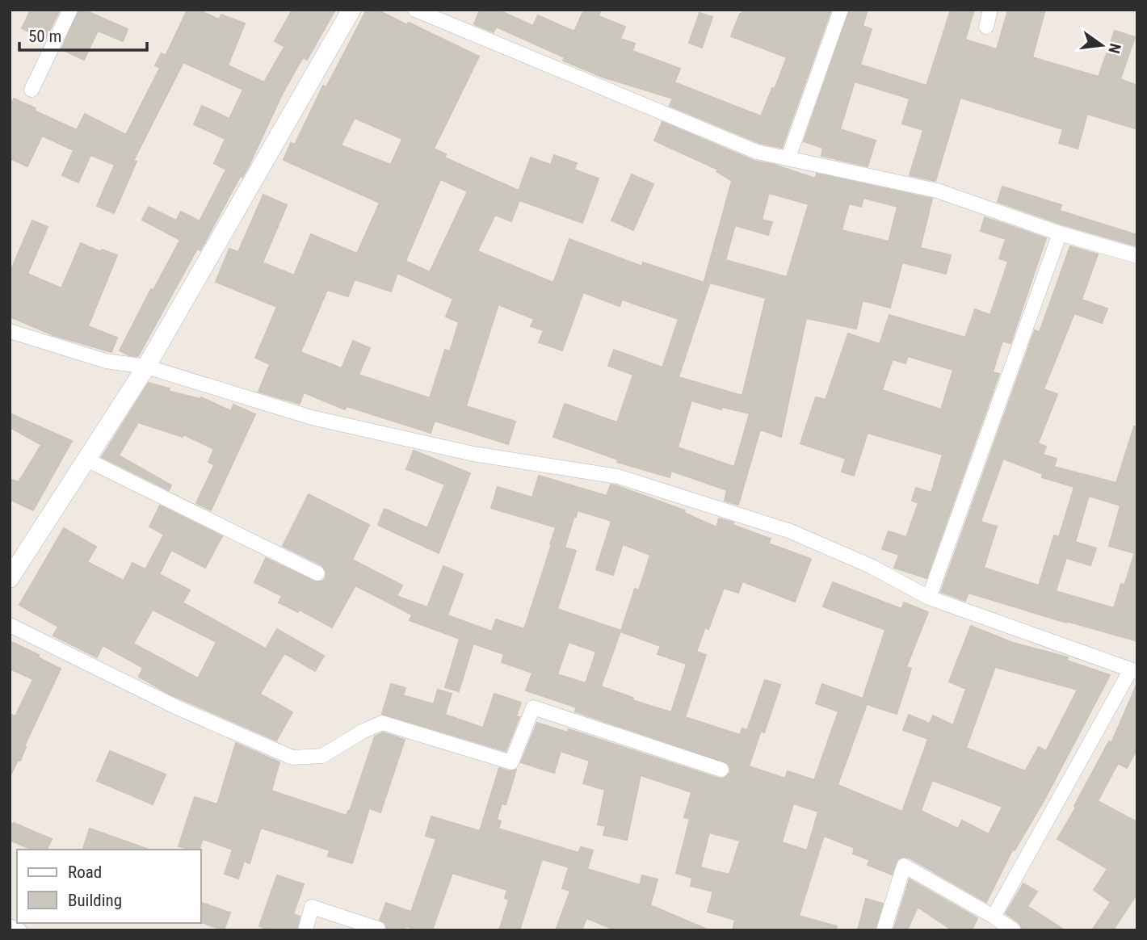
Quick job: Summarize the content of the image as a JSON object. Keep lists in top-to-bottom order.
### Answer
{
  "legend": ["Road", "Building"],
  "scale_bar": "50 m",
  "north": "right"
}
